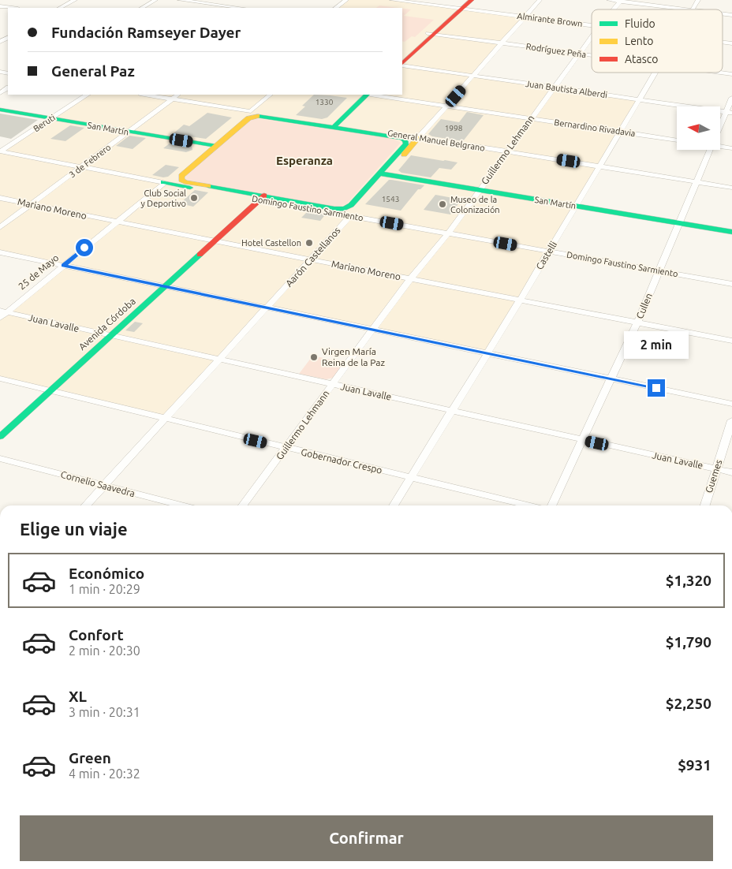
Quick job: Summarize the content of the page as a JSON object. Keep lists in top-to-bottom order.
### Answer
{
  "streets": {
    "main road": [
      "San Martín",
      "General Manuel Belgrano",
      "Domingo Faustino Sarmiento",
      "Aarón Castellanos",
      "25 de Mayo",
      "Avenida Córdoba"
    ],
    "street": [
      "Almirante Brown",
      "Rodríguez Peña",
      "Juan Bautista Alberdi",
      "Beruti",
      "Bernardino Rivadavia",
      "Guillermo Lehmann",
      "3 de Febrero",
      "Mariano Moreno",
      "Castelli",
      "Cullen",
      "Juan Lavalle",
      "Gobernador Crespo",
      "Guemes",
      "Cornelio Saavedra"
    ]
  },
  "crossings": [
    ["Almirante Brown", "Aarón Castellanos"],
    ["Rodríguez Peña", "Guillermo Lehmann"],
    ["Rodríguez Peña", "Aarón Castellanos"],
    ["Juan Bautista Alberdi", "Guillermo Lehmann"],
    ["Juan Bautista Alberdi", "Castelli"],
    ["Juan Bautista Alberdi", "Aarón Castellanos"],
    ["Juan Bautista Alberdi", "Cullen"],
    ["Beruti", "San Martín"],
    ["Beruti", "Domingo Faustino Sarmiento"],
    ["Bernardino Rivadavia", "Guillermo Lehmann"],
    ["Bernardino Rivadavia", "Castelli"],
    ["Bernardino Rivadavia", "Aarón Castellanos"],
    ["San Martín", "Guillermo Lehmann"],
    ["San Martín", "3 de Febrero"],
    ["San Martín", "Castelli"],
    ["San Martín", "Aarón Castellanos"],
    ["San Martín", "25 de Mayo"],
    ["San Martín", "Cullen"],
    ["General Manuel Belgrano", "Guillermo Lehmann"],
    ["General Manuel Belgrano", "3 de Febrero"],
    ["General Manuel Belgrano", "Castelli"],
    ["General Manuel Belgrano", "Aarón Castellanos"],
    ["General Manuel Belgrano", "25 de Mayo"],
    ["General Manuel Belgrano", "Cullen"],
    ["Guillermo Lehmann", "Domingo Faustino Sarmiento"],
    ["Guillermo Lehmann", "Mariano Moreno"],
    ["Guillermo Lehmann", "Juan Lavalle"],
    ["Guillermo Lehmann", "Gobernador Crespo"],
    ["3 de Febrero", "Domingo Faustino Sarmiento"],
    ["3 de Febrero", "Mariano Moreno"],
    ["Domingo Faustino Sarmiento", "Castelli"],
    ["Domingo Faustino Sarmiento", "Aarón Castellanos"],
    ["Domingo Faustino Sarmiento", "25 de Mayo"],
    ["Domingo Faustino Sarmiento", "Cullen"],
    ["Domingo Faustino Sarmiento", "Avenida Córdoba"],
    ["Mariano Moreno", "Castelli"],
    ["Mariano Moreno", "Aarón Castellanos"],
    ["Mariano Moreno", "25 de Mayo"],
    ["Mariano Moreno", "Cullen"],
    ["Mariano Moreno", "Avenida Córdoba"],
    ["Castelli", "Juan Lavalle"],
    ["Castelli", "Gobernador Crespo"],
    ["Aarón Castellanos", "Juan Lavalle"],
    ["Aarón Castellanos", "Gobernador Crespo"],
    ["Aarón Castellanos", "Cornelio Saavedra"],
    ["25 de Mayo", "Juan Lavalle"],
    ["Cullen", "Juan Lavalle"],
    ["Juan Lavalle", "Avenida Córdoba"],
    ["Juan Lavalle", "Guemes"],
    ["Avenida Córdoba", "Gobernador Crespo"]
  ],
  "districts": ["Esperanza"],
  "places": [
    "Club Social y Deportivo",
    "Museo de la Colonización",
    "Hotel Castellon",
    "Virgen María Reina de la Paz"
  ],
  "house_numbers": ["1330", "1998", "1543"],
  "legend": ["Fluido", "Lento", "Atasco"],
  "north": "left",
  "page": {
    "banner": ["Fundación Ramseyer Dayer", "General Paz"],
    "bubble": "2 min",
    "heading": "Elige un viaje",
    "list": [
      {
        "name": "Económico",
        "note": "1 min · 20:29",
        "value": "$1,320"
      },
      {
        "name": "Confort",
        "note": "2 min · 20:30",
        "value": "$1,790"
      },
      {
        "name": "XL",
        "note": "3 min · 20:31",
        "value": "$2,250"
      },
      {
        "name": "Green",
        "note": "4 min · 20:32",
        "value": "$931"
      }
    ],
    "buttons": "Confirmar"
  }
}
